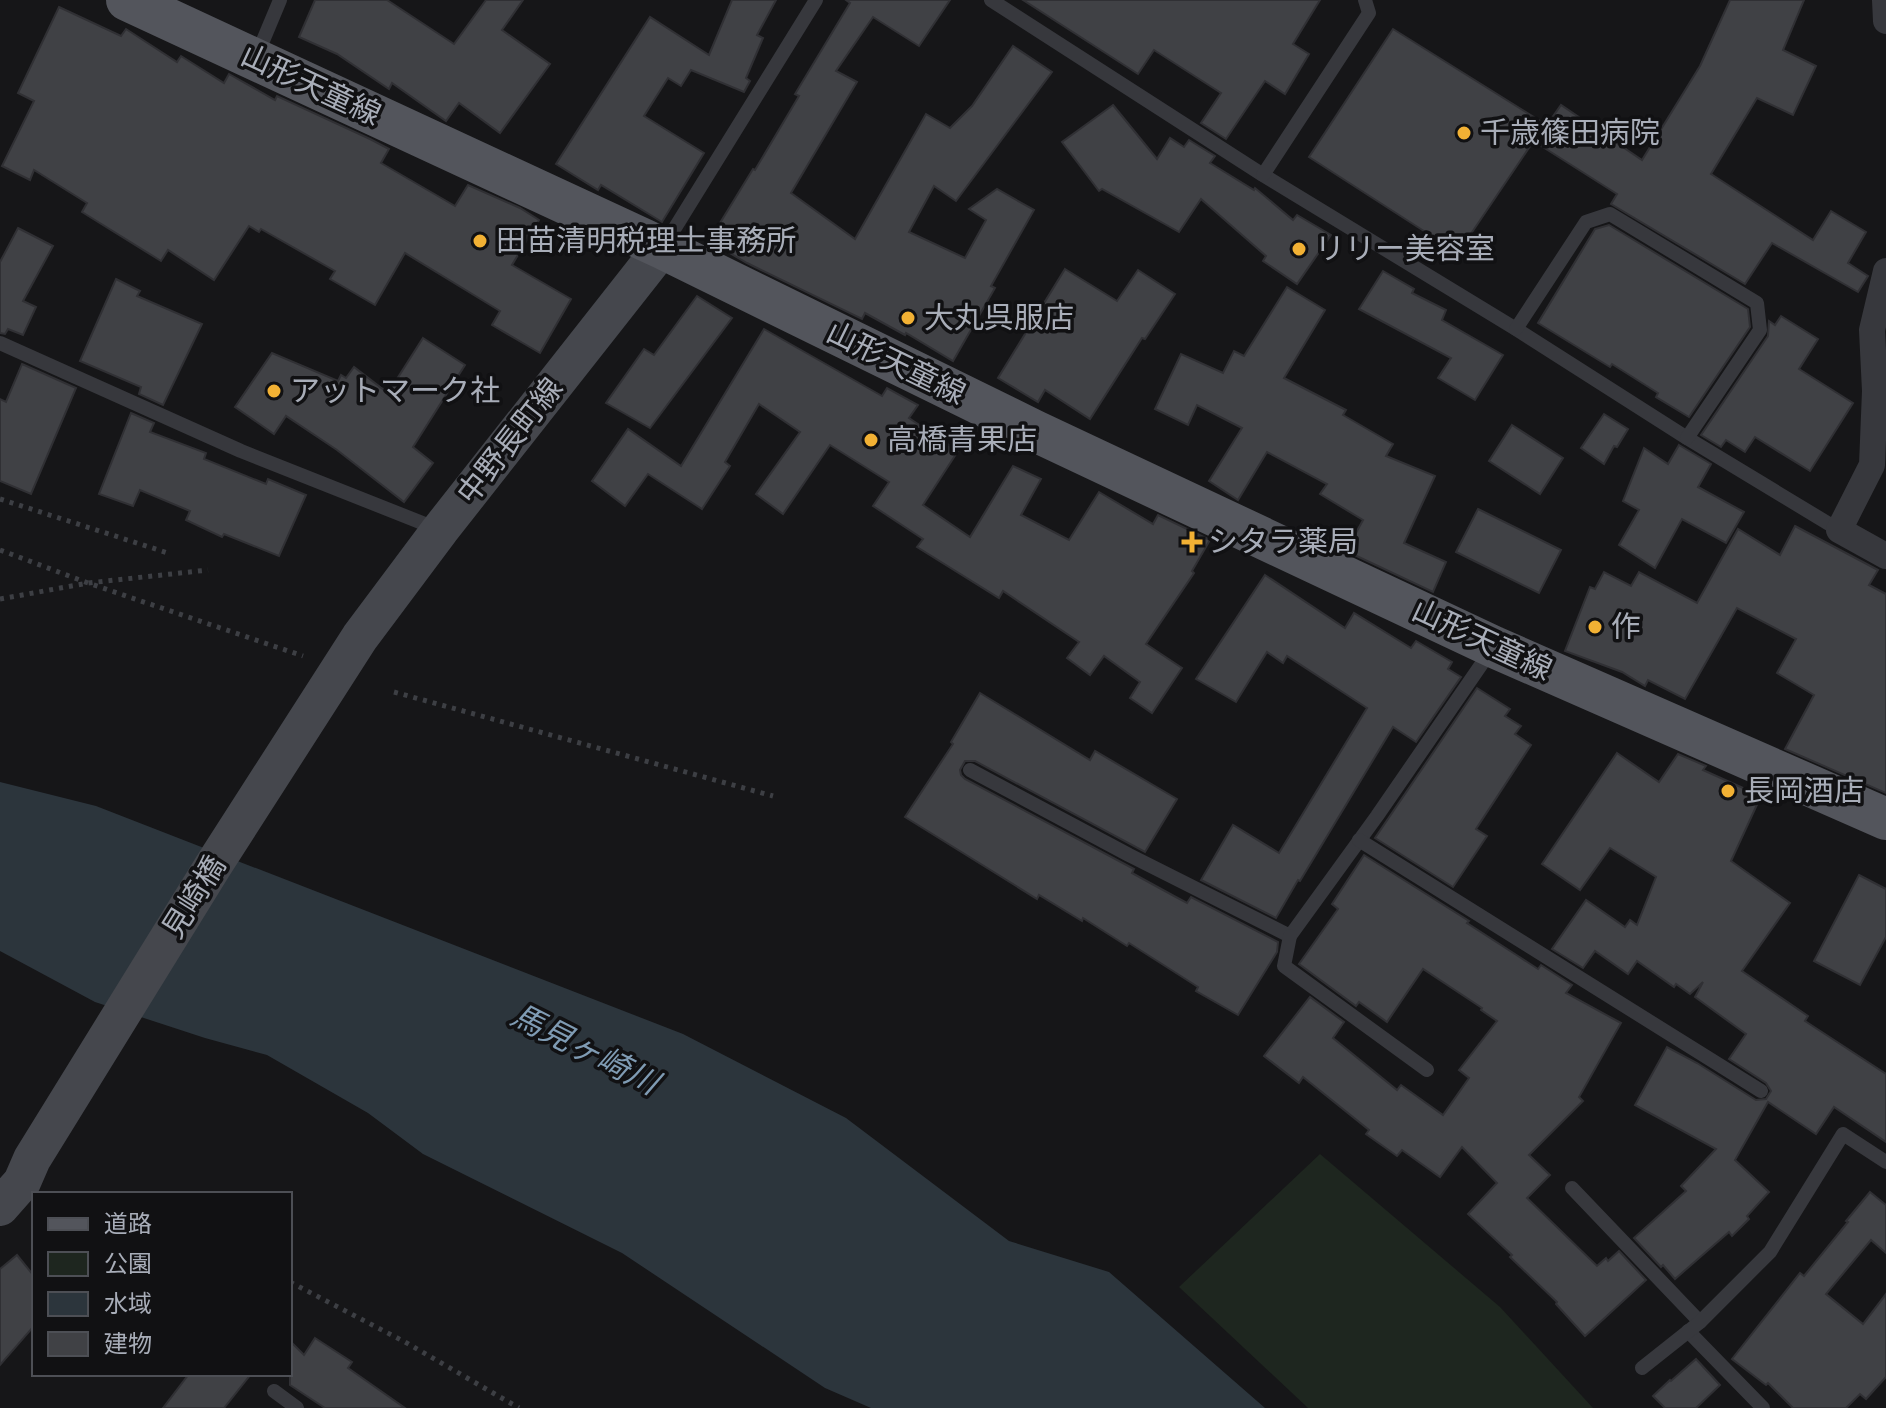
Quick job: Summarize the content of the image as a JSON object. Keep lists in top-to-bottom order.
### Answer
{
  "streets": {
    "main road": ["山形天童線", "中野長町線", "見崎橋"]
  },
  "crossings": [
    ["山形天童線", "中野長町線"],
    ["中野長町線", "見崎橋"]
  ],
  "water": ["馬見ヶ崎川"],
  "places": {
    "other": [
      "千歳篠田病院",
      "田苗清明税理士事務所",
      "リリー美容室",
      "大丸呉服店",
      "アットマーク社",
      "高橋青果店",
      "作",
      "長岡酒店"
    ],
    "health": ["シタラ薬局"]
  },
  "legend": [
    "道路",
    "公園",
    "水域",
    "建物"
  ]
}
